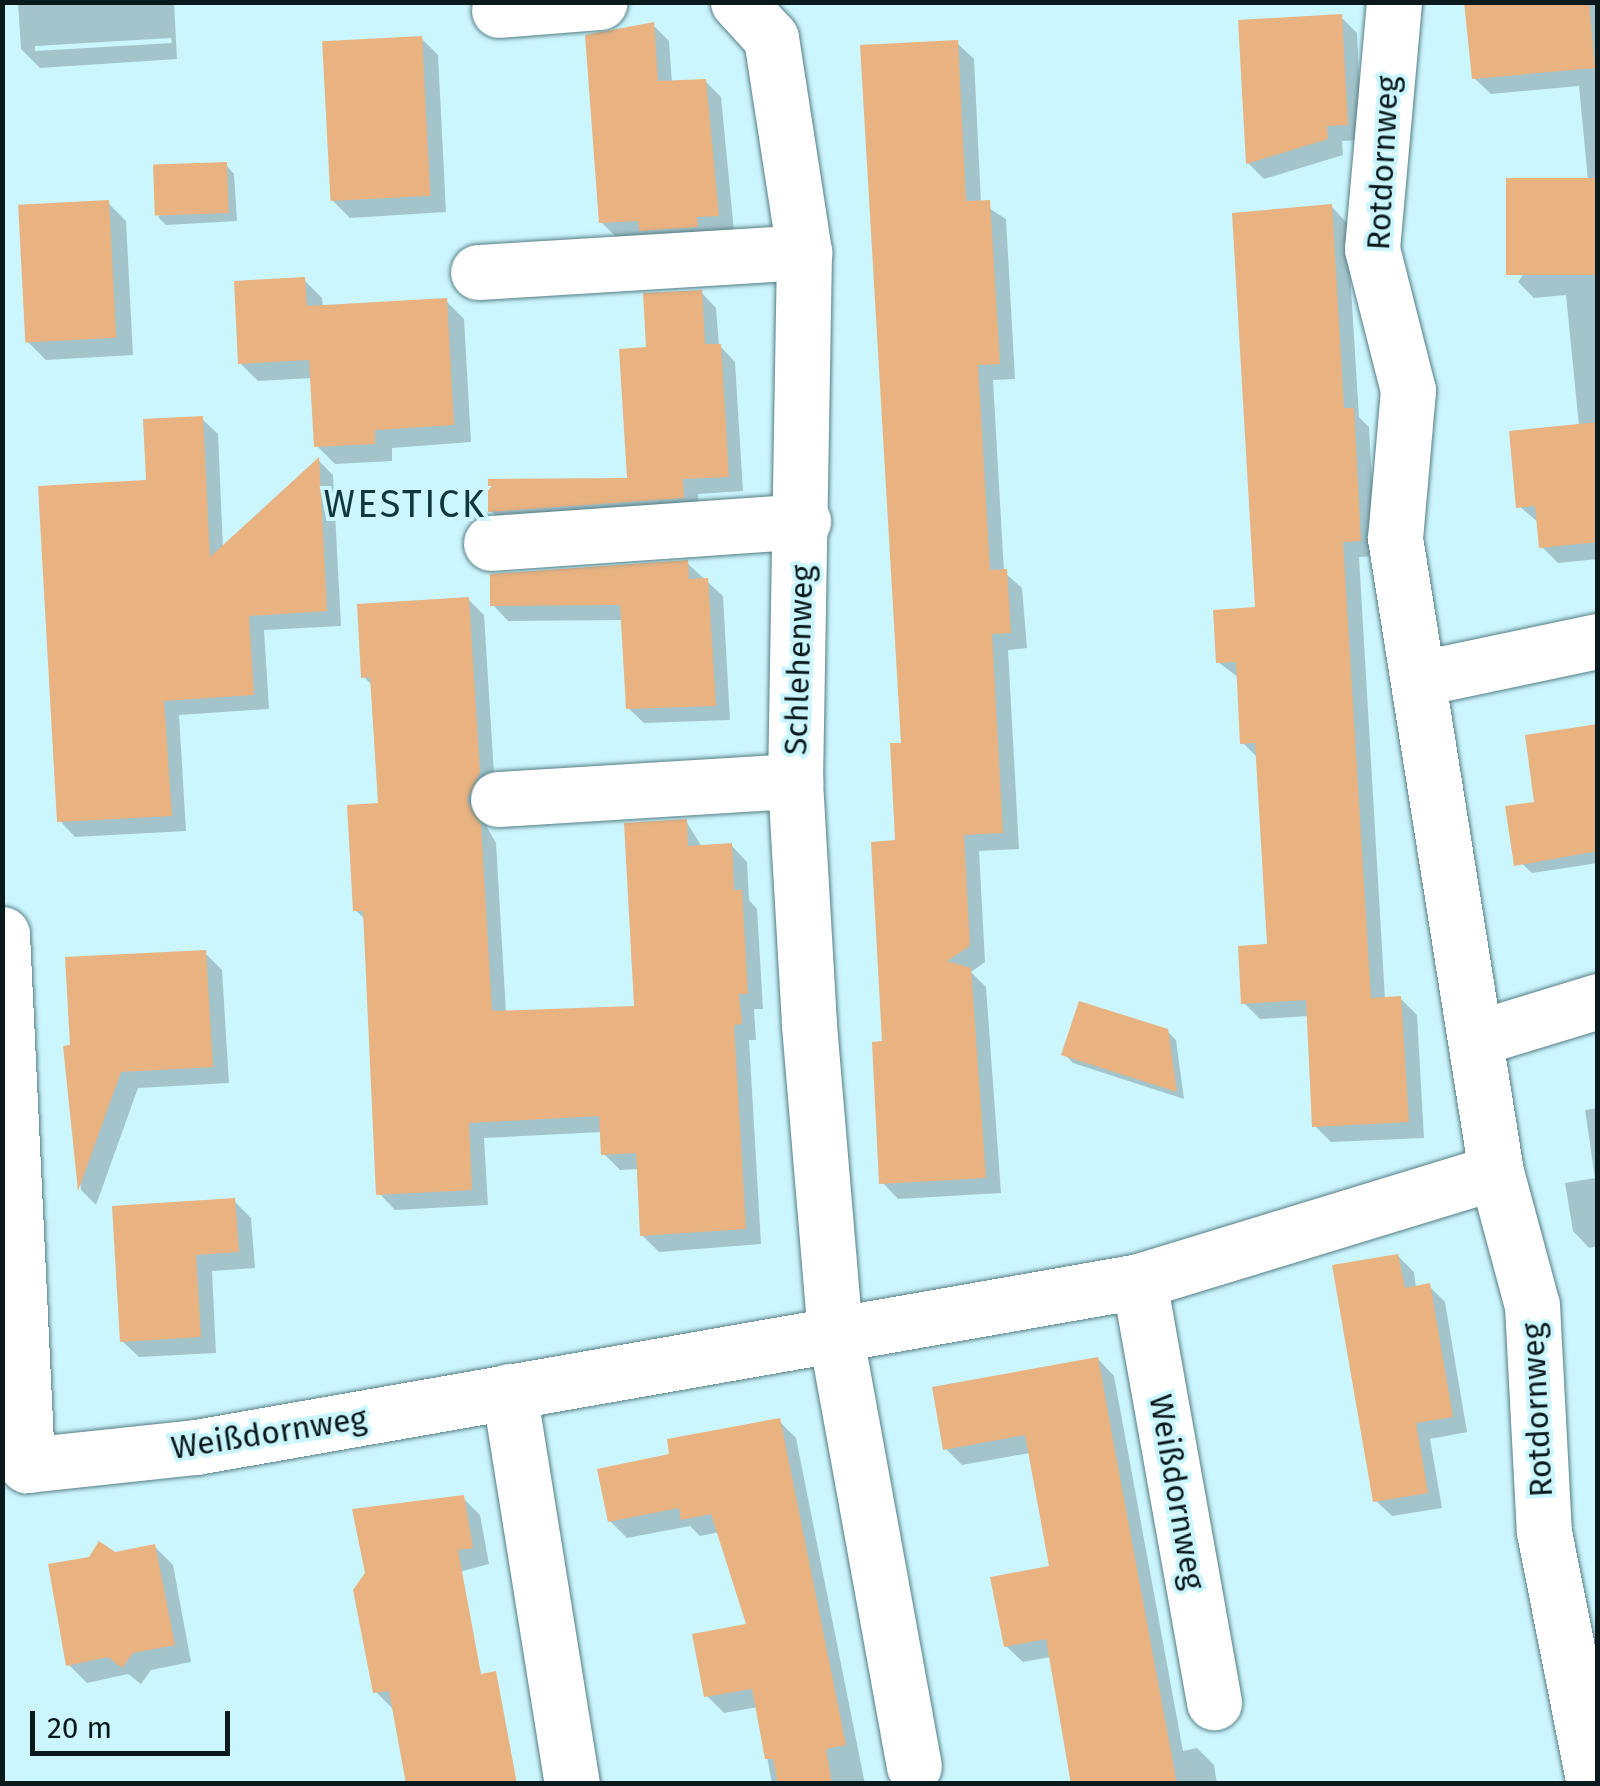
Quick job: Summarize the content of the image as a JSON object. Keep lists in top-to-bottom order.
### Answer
{
  "streets": {
    "street": ["Rotdornweg", "Schlehenweg", "Weißdornweg"]
  },
  "crossings": [
    ["Rotdornweg", "Weißdornweg"],
    ["Schlehenweg", "Weißdornweg"]
  ],
  "districts": ["WESTICK"],
  "scale_bar": "20 m"
}
